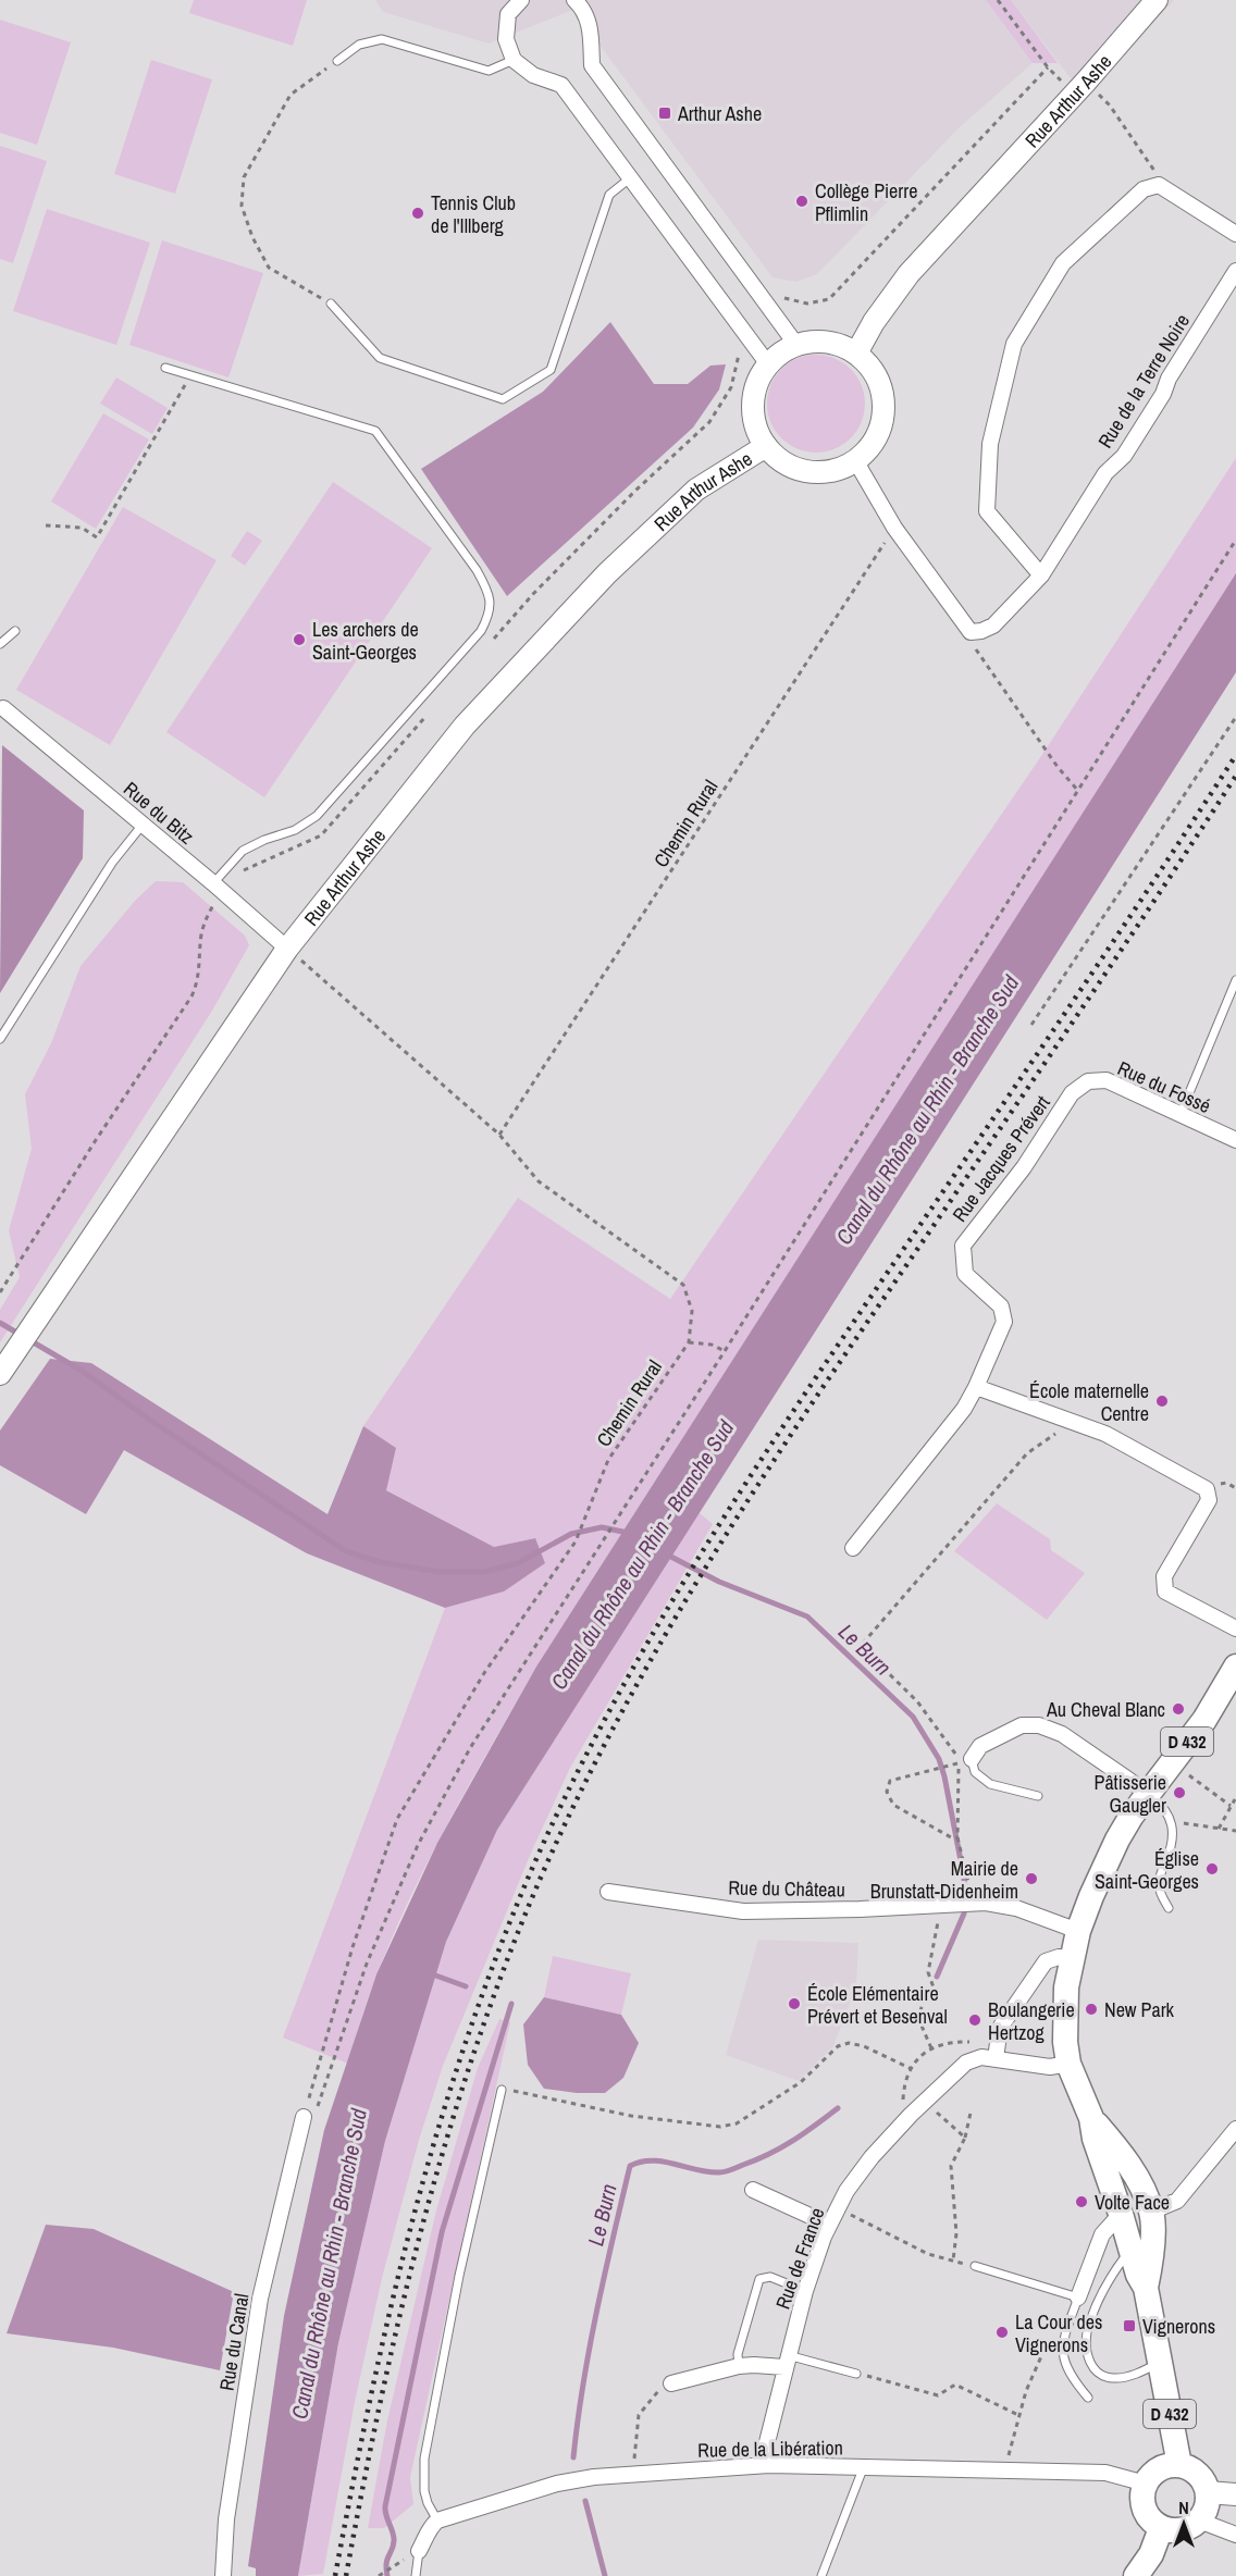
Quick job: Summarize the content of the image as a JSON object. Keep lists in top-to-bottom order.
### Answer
{
  "streets": {
    "main road": ["Rue Arthur Ashe", "D 432"],
    "street": [
      "Rue de la Terre Noire",
      "Rue du Bitz",
      "Rue du Fossé",
      "Rue Jacques Prévert",
      "Rue du Château",
      "Rue de France",
      "Rue du Canal",
      "Rue de la Libération"
    ],
    "path": ["Chemin Rural"]
  },
  "crossings": [
    ["Rue Arthur Ashe", "Rue du Bitz"],
    ["Rue Arthur Ashe", "Chemin Rural"],
    ["Rue du Bitz", "Chemin Rural"],
    ["Chemin Rural", "Rue du Canal"],
    ["Rue du Fossé", "Rue Jacques Prévert"],
    ["D 432", "Rue du Château"],
    ["D 432", "Rue de France"],
    ["D 432", "Rue de la Libération"],
    ["Rue de France", "Rue de la Libération"]
  ],
  "water": ["Canal du Rhône au Rhin - Branche Sud", "Le Burn"],
  "places": {
    "transit": ["Arthur Ashe", "Vignerons"],
    "other": [
      "Collège Pierre Pflimlin",
      "Tennis Club de l'Illberg",
      "Les archers de Saint-Georges",
      "École maternelle Centre",
      "Au Cheval Blanc",
      "Pâtisserie Gaugler",
      "Église Saint-Georges",
      "Mairie de Brunstatt-Didenheim",
      "École Elémentaire Prévert et Besenval",
      "New Park",
      "Boulangerie Hertzog",
      "Volte Face",
      "La Cour des Vignerons"
    ]
  },
  "north": "top"
}
